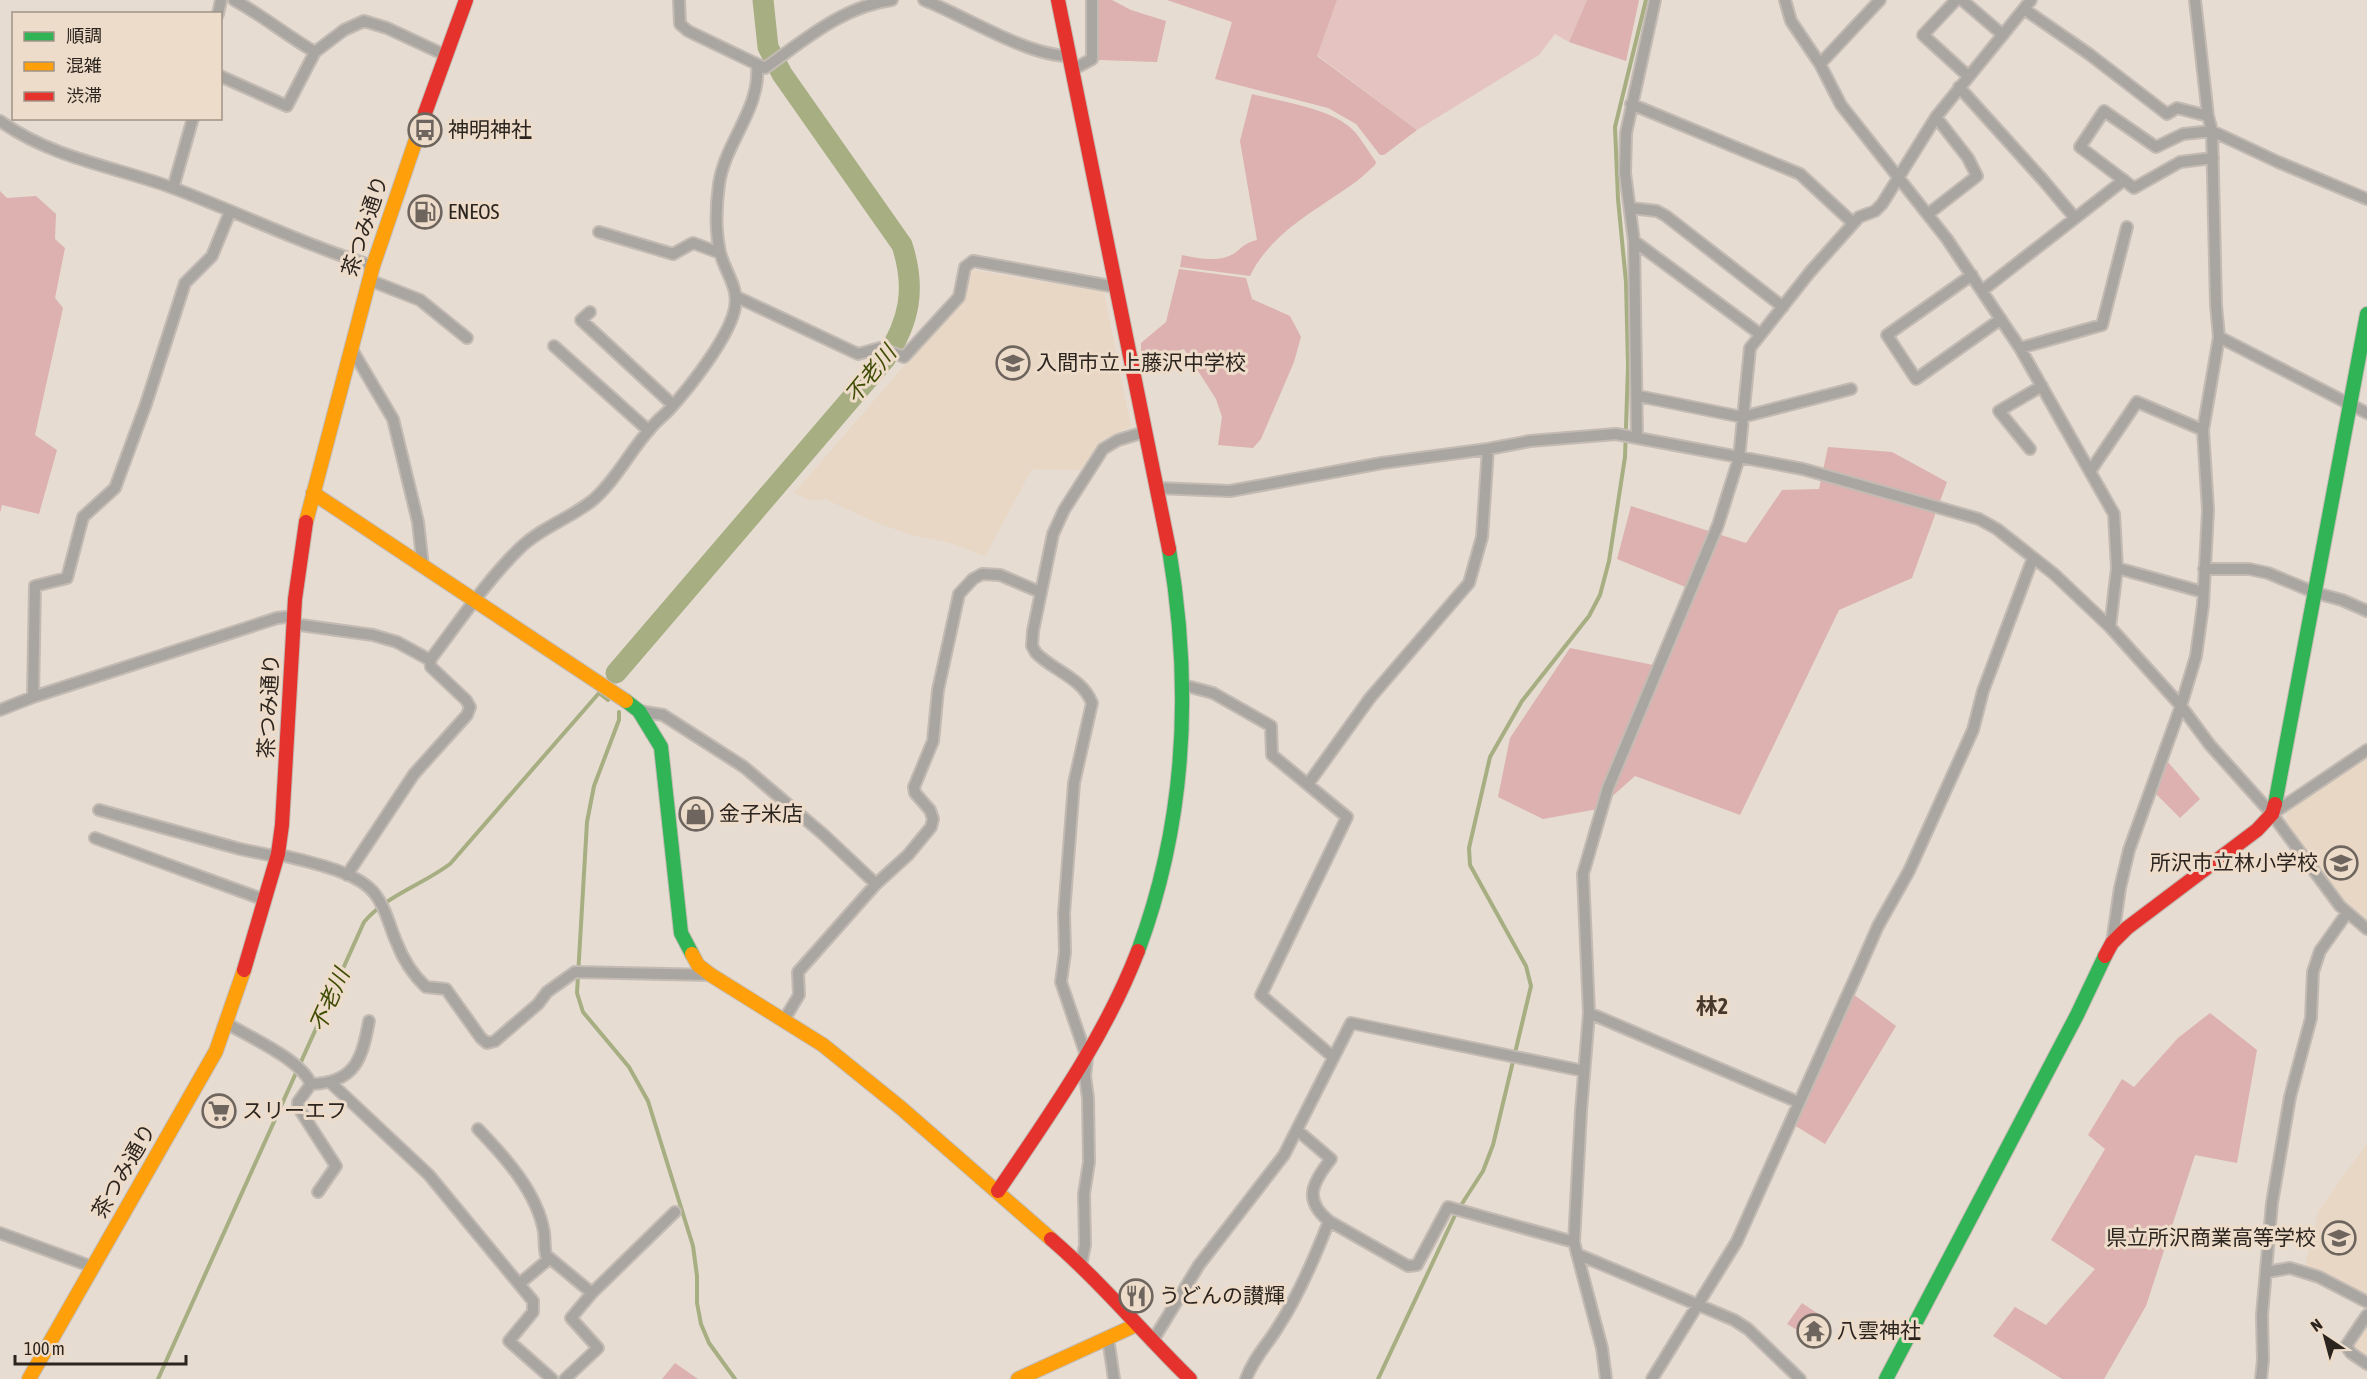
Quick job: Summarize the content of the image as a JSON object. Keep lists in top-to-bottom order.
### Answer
{
  "streets": {
    "street": ["茶つみ通り"]
  },
  "districts": ["林2"],
  "water": ["不老川"],
  "places": {
    "bus stop": ["神明神社"],
    "fuel station": ["ENEOS"],
    "school or university": ["入間市立上藤沢中学校", "所沢市立林小学校", "県立所沢商業高等学校"],
    "shop": ["金子米店"],
    "supermarket": ["スリーエフ"],
    "restaurant": ["うどんの讃輝"],
    "temple": ["八雲神社"]
  },
  "legend": ["順調", "混雑", "渋滞"],
  "scale_bar": "100 m",
  "north": "top left"
}
